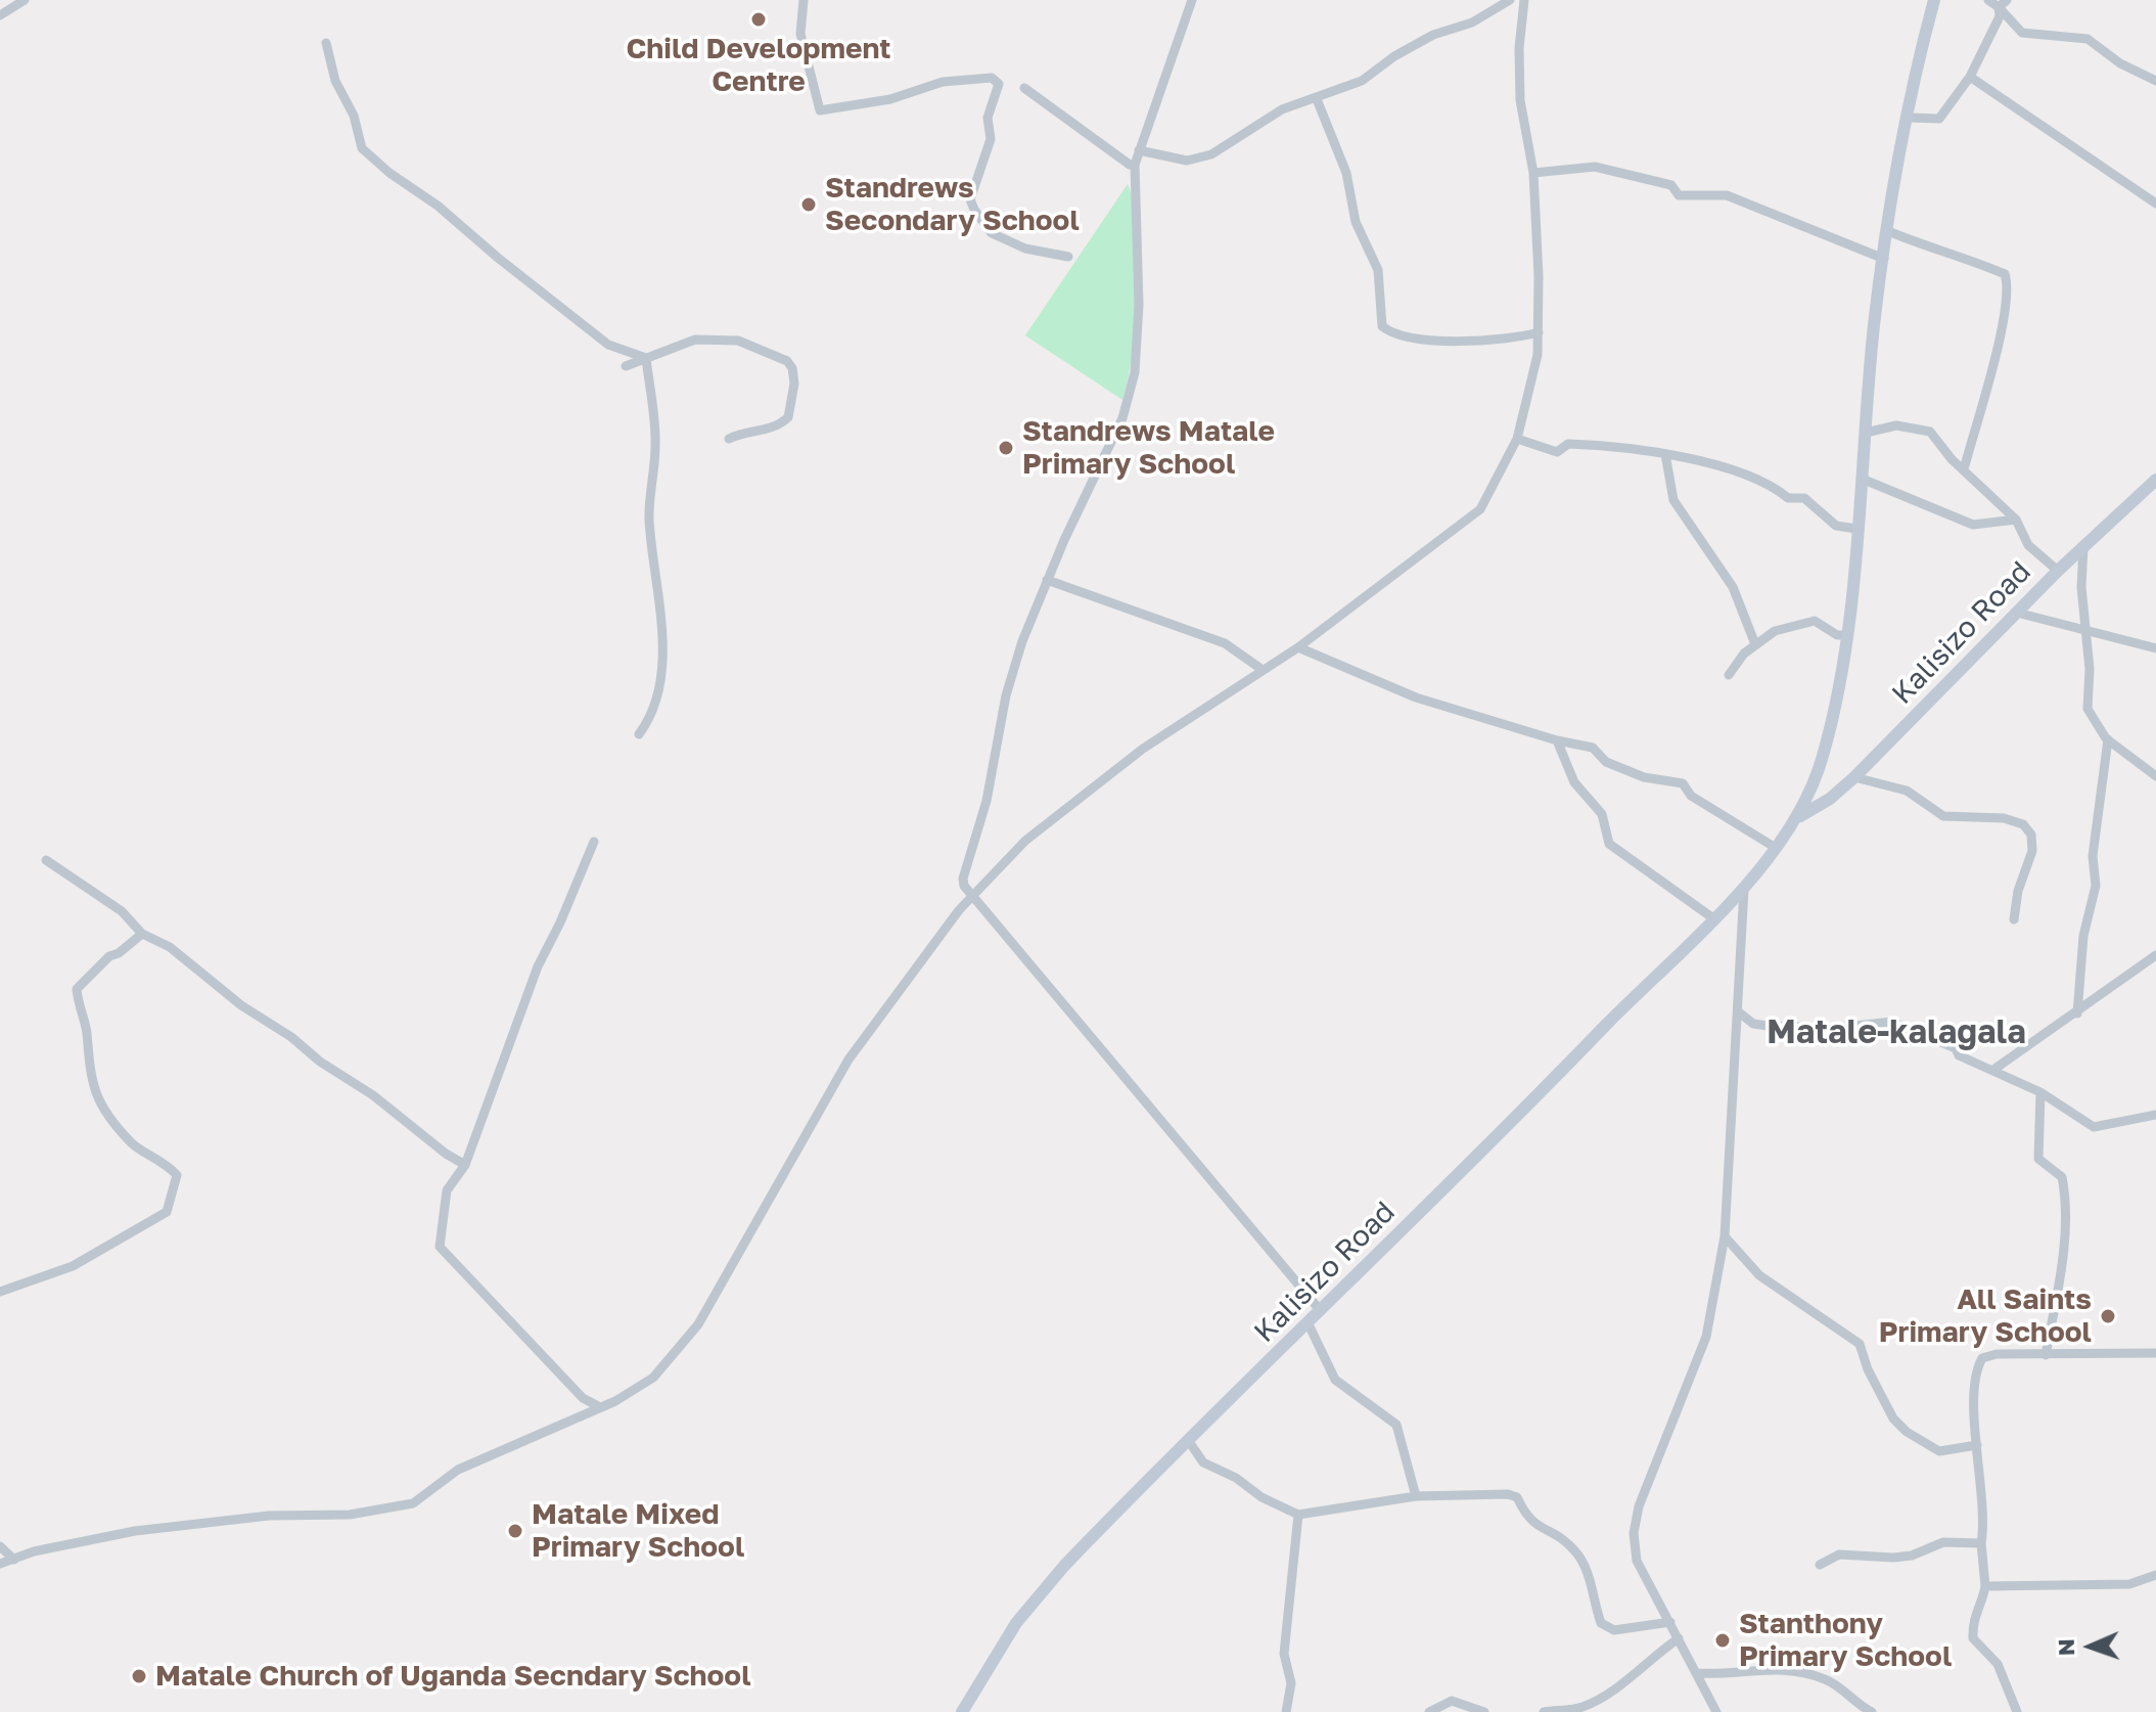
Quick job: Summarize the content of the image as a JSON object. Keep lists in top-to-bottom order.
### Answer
{
  "streets": {
    "street": ["Kalisizo Road"]
  },
  "districts": ["Matale-kalagala"],
  "places": [
    "Child Development Centre",
    "Standrews Secondary School",
    "Standrews Matale Primary School",
    "All Saints Primary School",
    "Matale Mixed Primary School",
    "Stanthony Primary School",
    "Matale Church of Uganda Secndary School"
  ],
  "north": "left"
}
